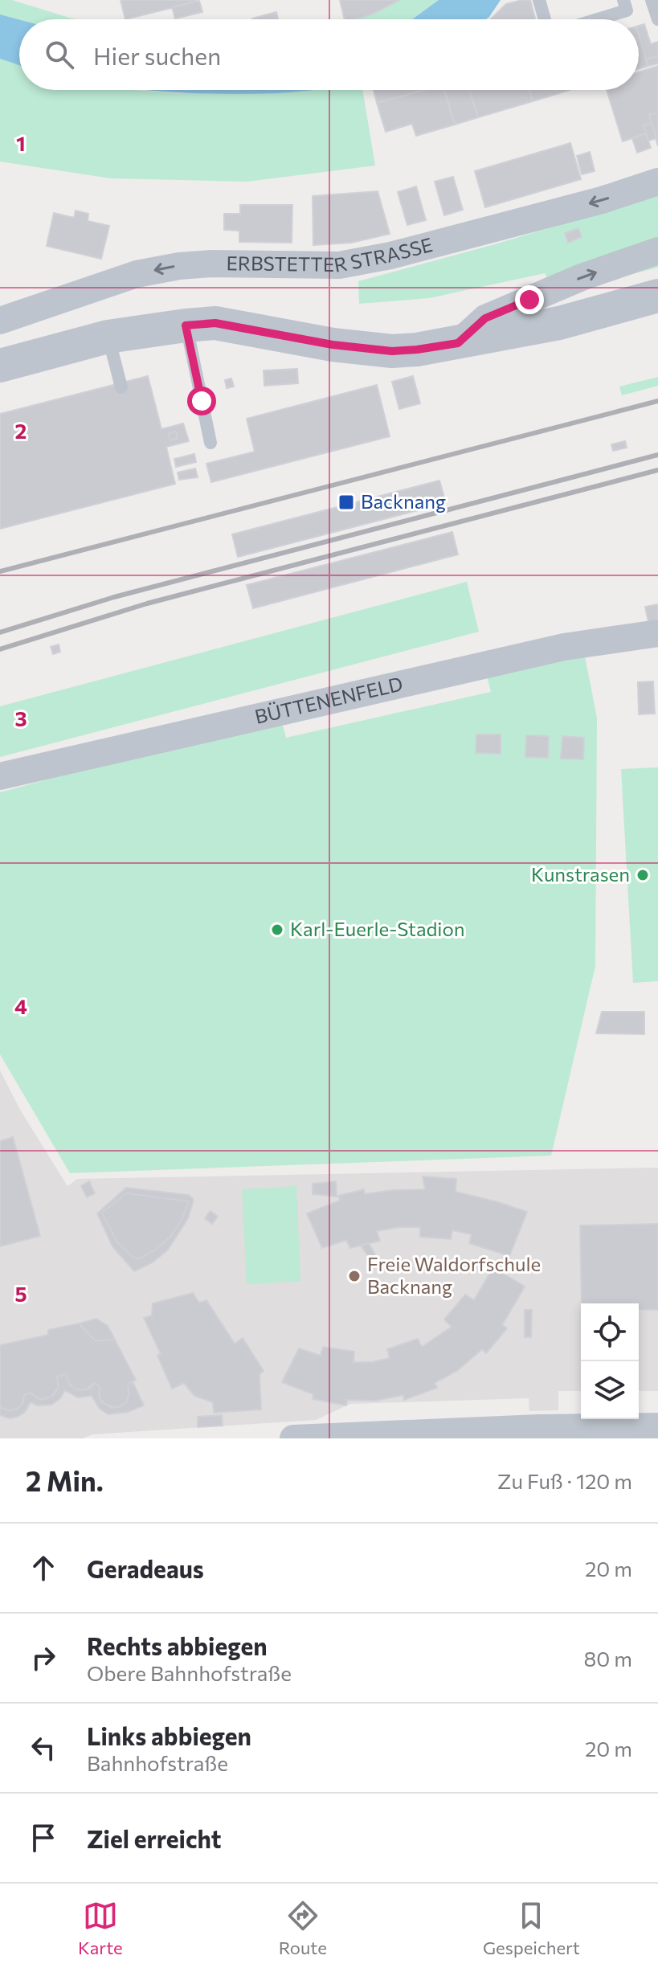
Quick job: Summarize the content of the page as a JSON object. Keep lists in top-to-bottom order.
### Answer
{
  "streets": {
    "street": ["ERBSTETTER STRASSE", "BÜTTENENFELD"]
  },
  "places": {
    "transit": ["Backnang"],
    "other": ["Kunstrasen", "Karl-Euerle-Stadion", "Freie Waldorfschule Backnang"]
  },
  "page": {
    "search": "Hier suchen",
    "heading": ["2 Min.", "Zu Fuß · 120 m"],
    "list": [
      ["Geradeaus", "20 m"],
      ["Rechts abbiegen", "Obere Bahnhofstraße", "80 m"],
      ["Links abbiegen", "Bahnhofstraße", "20 m"],
      "Ziel erreicht"
    ],
    "nav": ["Karte", "Route", "Gespeichert"]
  },
  "grid": {
    "rows": [
      "1",
      "2",
      "3",
      "4",
      "5"
    ]
  }
}
